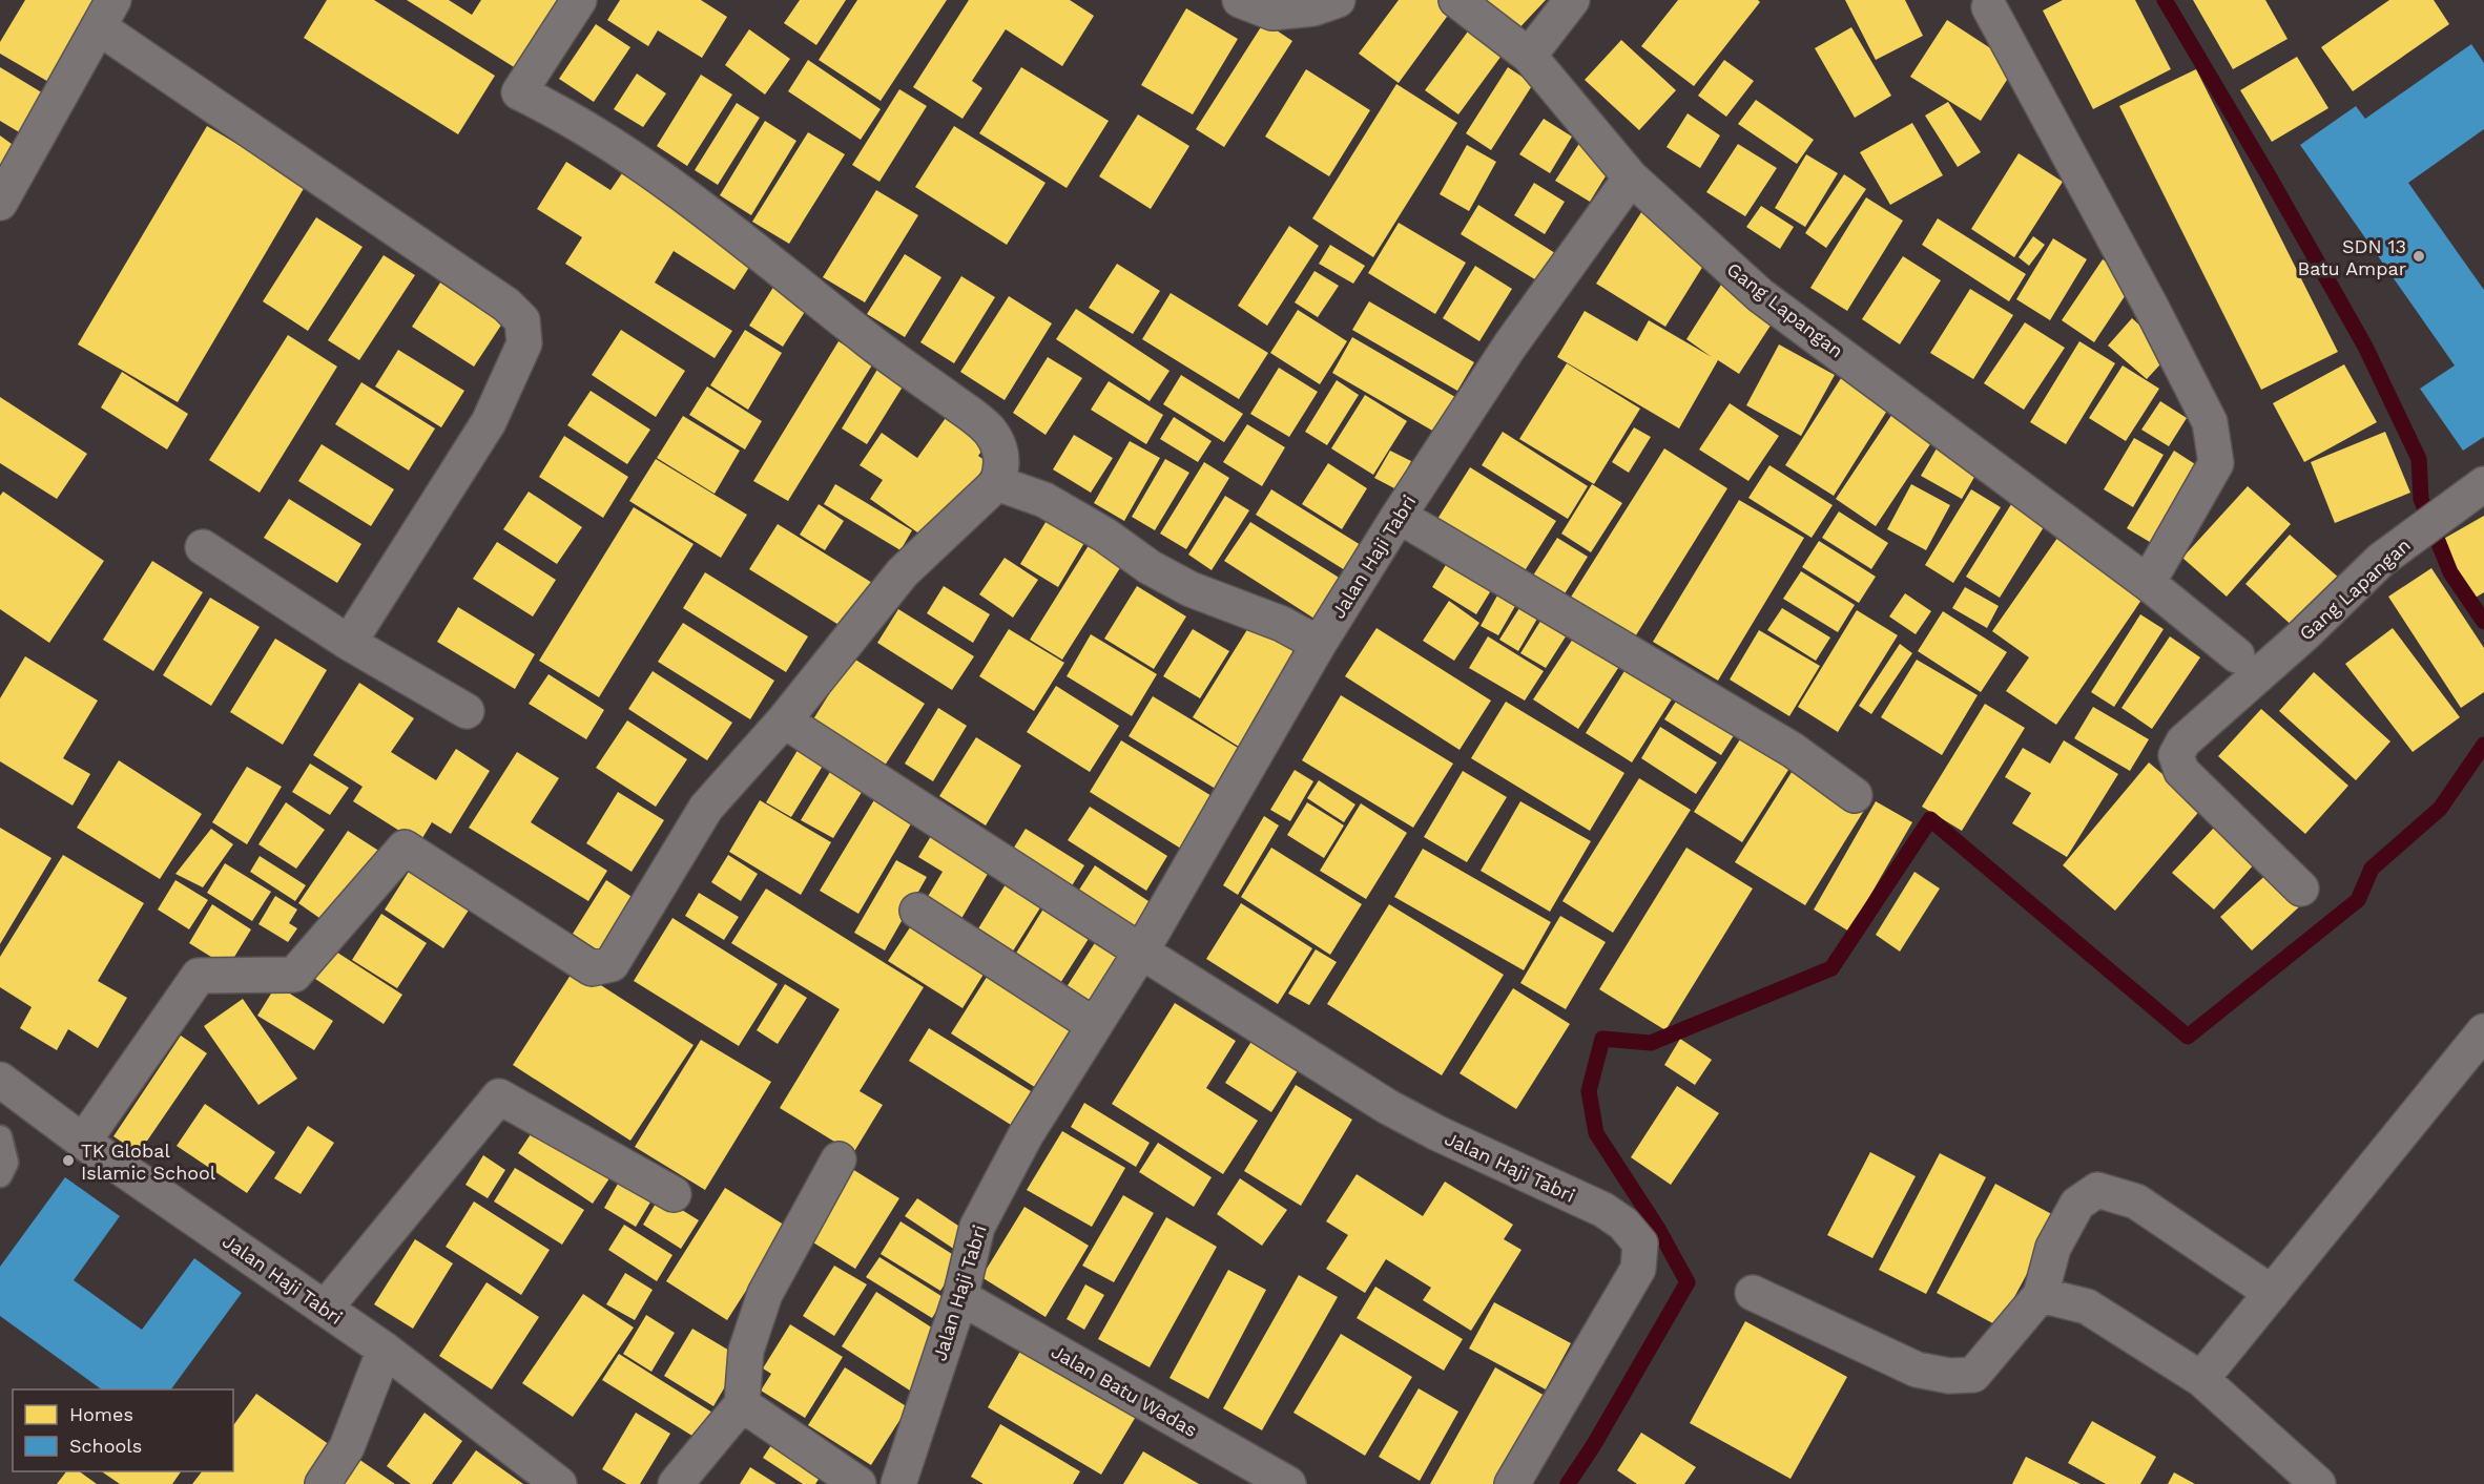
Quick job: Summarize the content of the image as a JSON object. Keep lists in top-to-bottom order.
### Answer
{
  "streets": {
    "street": ["Gang Lapangan", "Jalan Haji Tabri", "Jalan Batu Wadas"]
  },
  "crossings": [
    ["Gang Lapangan", "Jalan Haji Tabri"],
    ["Jalan Haji Tabri", "Jalan Batu Wadas"]
  ],
  "places": ["SDN 13 Batu Ampar", "TK Global Islamic School"],
  "legend": ["Homes", "Schools"]
}
